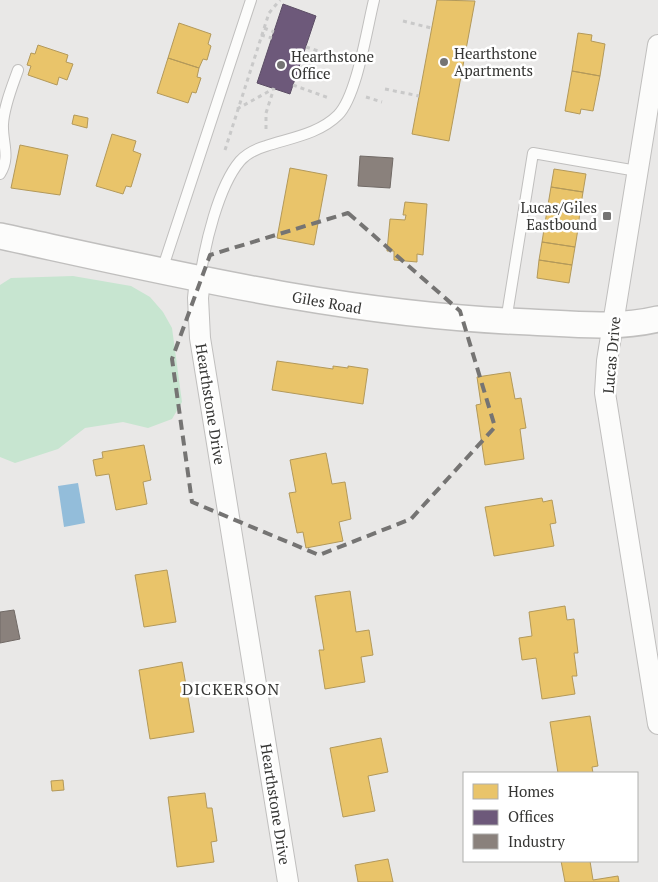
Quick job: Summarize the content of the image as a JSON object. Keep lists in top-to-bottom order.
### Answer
{
  "streets": {
    "street": ["Giles Road", "Lucas Drive", "Hearthstone Drive"]
  },
  "crossings": [
    ["Giles Road", "Lucas Drive"],
    ["Giles Road", "Hearthstone Drive"]
  ],
  "districts": ["DICKERSON"],
  "places": {
    "other": ["Hearthstone Apartments", "Hearthstone Office"],
    "transit": ["Lucas/Giles Eastbound"]
  },
  "legend": ["Homes", "Offices", "Industry"]
}
